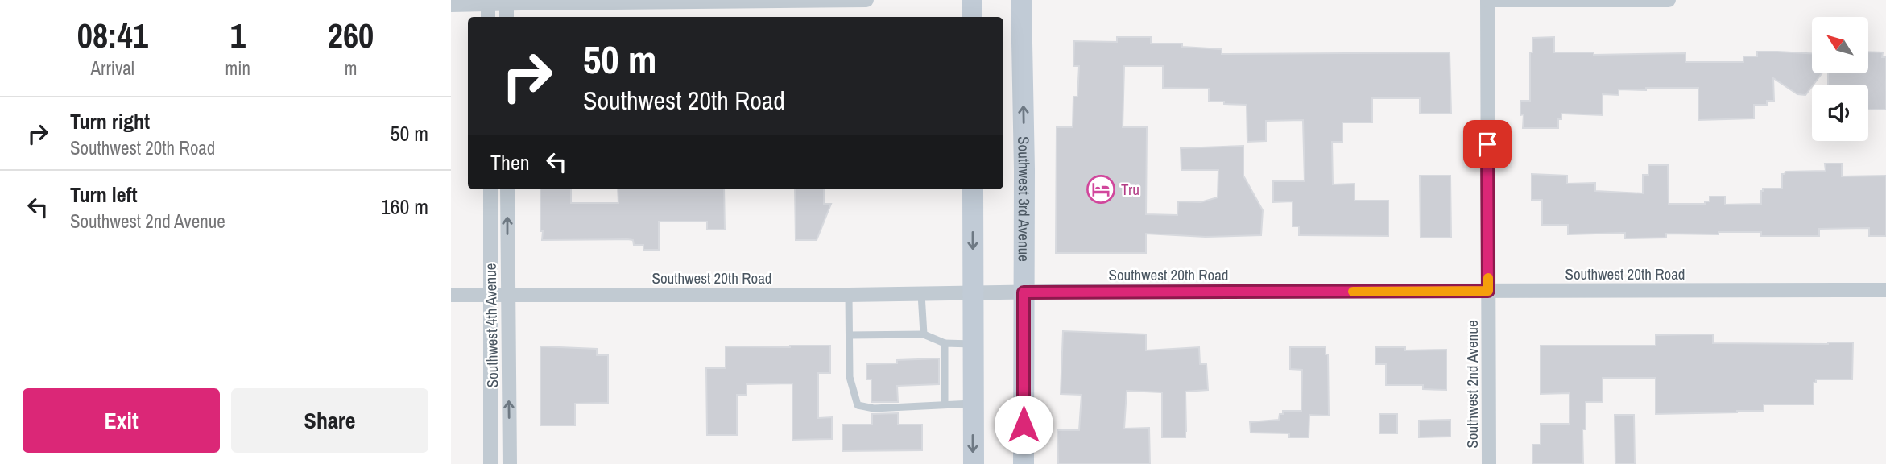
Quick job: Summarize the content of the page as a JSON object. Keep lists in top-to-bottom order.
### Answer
{
  "streets": {
    "main road": ["Southwest 3rd Avenue"],
    "street": ["Southwest 20th Road", "Southwest 4th Avenue", "Southwest 2nd Avenue"]
  },
  "crossings": [
    ["Southwest 3rd Avenue", "Southwest 20th Road"],
    ["Southwest 20th Road", "Southwest 4th Avenue"],
    ["Southwest 20th Road", "Southwest 2nd Avenue"]
  ],
  "places": {
    "hotel": ["Tru"]
  },
  "north": "top left",
  "page": {
    "eta": [
      "08:41",
      "Arrival",
      "1",
      "min",
      "260",
      "m"
    ],
    "turn": ["50 m", "Southwest 20th Road"],
    "list": [
      {
        "name": "Turn right",
        "note": "Southwest 20th Road",
        "value": "50 m"
      },
      {
        "name": "Turn left",
        "note": "Southwest 2nd Avenue",
        "value": "160 m"
      }
    ],
    "then": "Then",
    "buttons": ["Exit", "Share"]
  }
}
